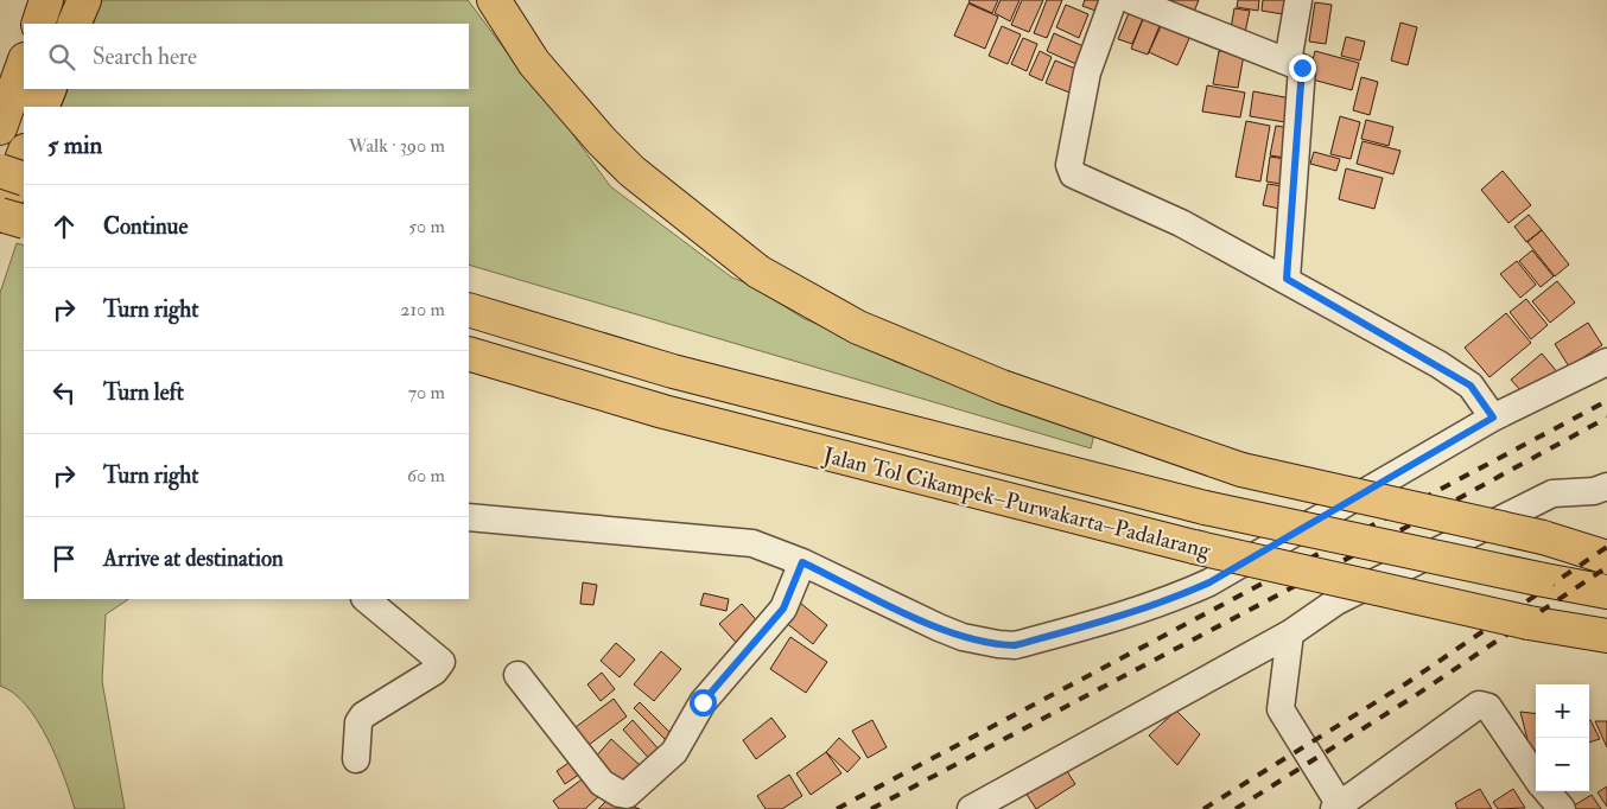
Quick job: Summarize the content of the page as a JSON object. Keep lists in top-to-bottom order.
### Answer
{
  "streets": {
    "highway": ["Jalan Tol Cikampek–Purwakarta–Padalarang"]
  },
  "page": {
    "search": "Search here",
    "heading": ["5 min", "Walk · 390 m"],
    "list": [
      ["Continue", "50 m"],
      ["Turn right", "210 m"],
      ["Turn left", "70 m"],
      ["Turn right", "60 m"],
      "Arrive at destination"
    ],
    "map_buttons": ["+", "−"]
  }
}
